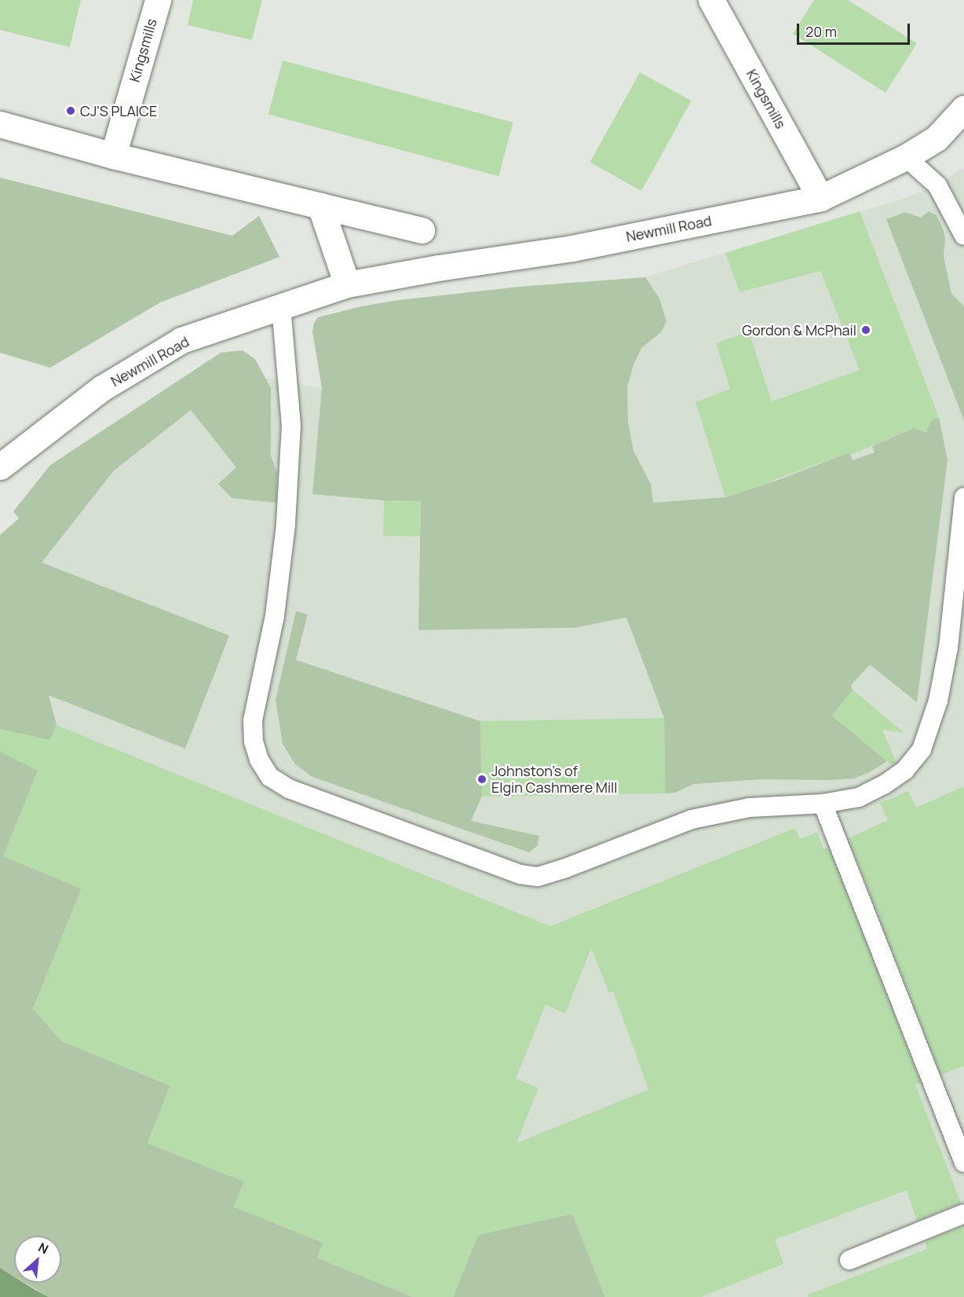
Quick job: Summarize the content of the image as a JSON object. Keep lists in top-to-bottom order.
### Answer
{
  "streets": {
    "street": ["Kingsmills", "Newmill Road"]
  },
  "crossings": [
    ["Kingsmills", "Newmill Road"]
  ],
  "places": ["CJ'S PLAICE", "Gordon & McPhail", "Johnston's of Elgin Cashmere Mill"],
  "scale_bar": "20 m",
  "north": "top right"
}
